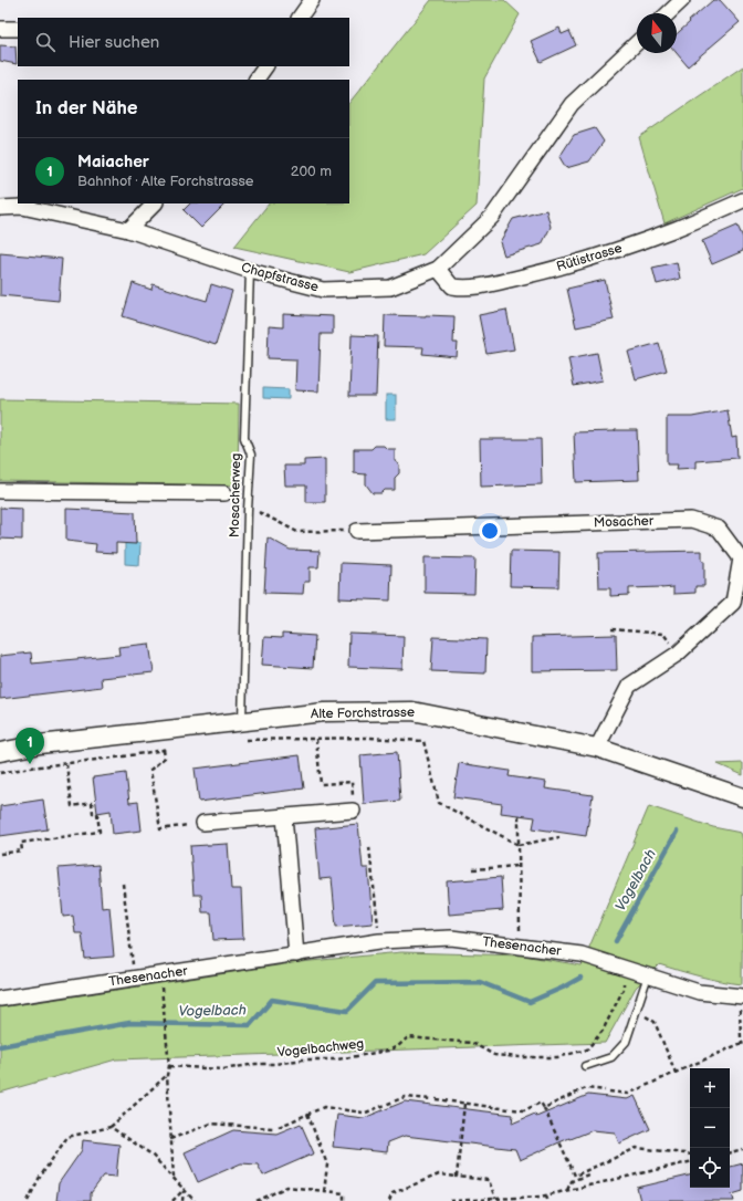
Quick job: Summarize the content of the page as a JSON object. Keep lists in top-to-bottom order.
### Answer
{
  "streets": {
    "street": [
      "Rütistrasse",
      "Chapfstrasse",
      "Mosacher",
      "Alte Forchstrasse",
      "Thesenacher"
    ],
    "lane": ["Mosacherweg"],
    "path": ["Vogelbachweg"]
  },
  "crossings": [
    ["Rütistrasse", "Chapfstrasse"],
    ["Chapfstrasse", "Mosacherweg"],
    ["Mosacherweg", "Alte Forchstrasse"],
    ["Mosacher", "Alte Forchstrasse"],
    ["Thesenacher", "Vogelbachweg"]
  ],
  "water": ["Vogelbach"],
  "north": "top",
  "page": {
    "search": "Hier suchen",
    "heading": "In der Nähe",
    "list": [
      {
        "mark": "1",
        "name": "Maiacher",
        "note": "Bahnhof · Alte Forchstrasse",
        "value": "200 m"
      }
    ],
    "pins": "1",
    "map_buttons": ["+", "−"]
  }
}
